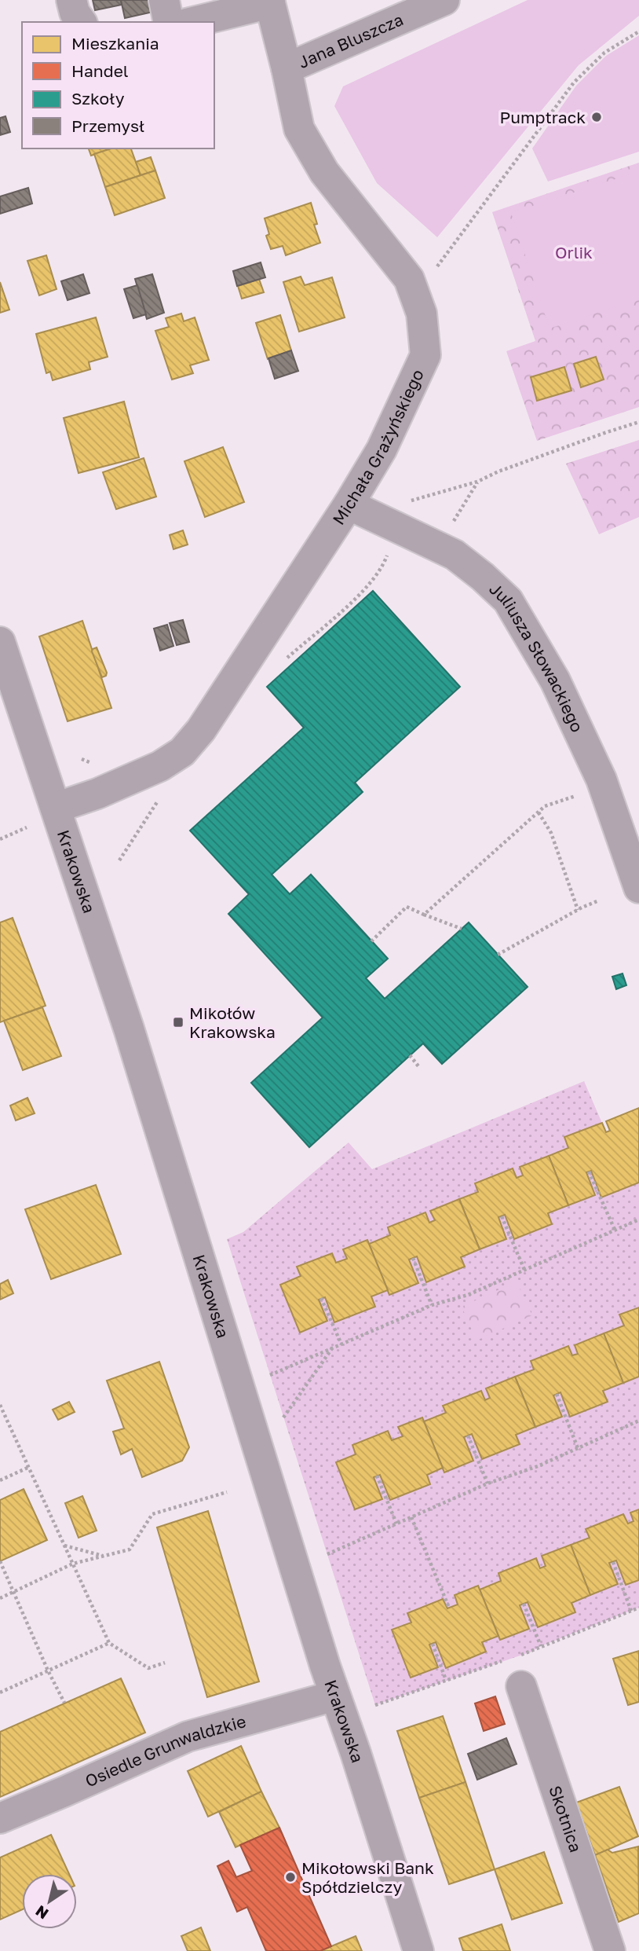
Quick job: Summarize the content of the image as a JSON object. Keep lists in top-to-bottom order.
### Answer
{
  "streets": {
    "street": [
      "Jana Bluszcza",
      "Michała Grażyńskiego",
      "Juliusza Słowackiego",
      "Krakowska",
      "Osiedle Grunwaldzkie",
      "Skotnica"
    ]
  },
  "crossings": [
    ["Jana Bluszcza", "Michała Grażyńskiego"],
    ["Michała Grażyńskiego", "Juliusza Słowackiego"],
    ["Michała Grażyńskiego", "Krakowska"],
    ["Krakowska", "Osiedle Grunwaldzkie"]
  ],
  "parks": ["Orlik"],
  "places": {
    "other": ["Pumptrack", "Mikołowski Bank Spółdzielczy"],
    "transit": ["Mikołów Krakowska"]
  },
  "legend": [
    "Mieszkania",
    "Handel",
    "Szkoły",
    "Przemysł"
  ],
  "north": "bottom left"
}
